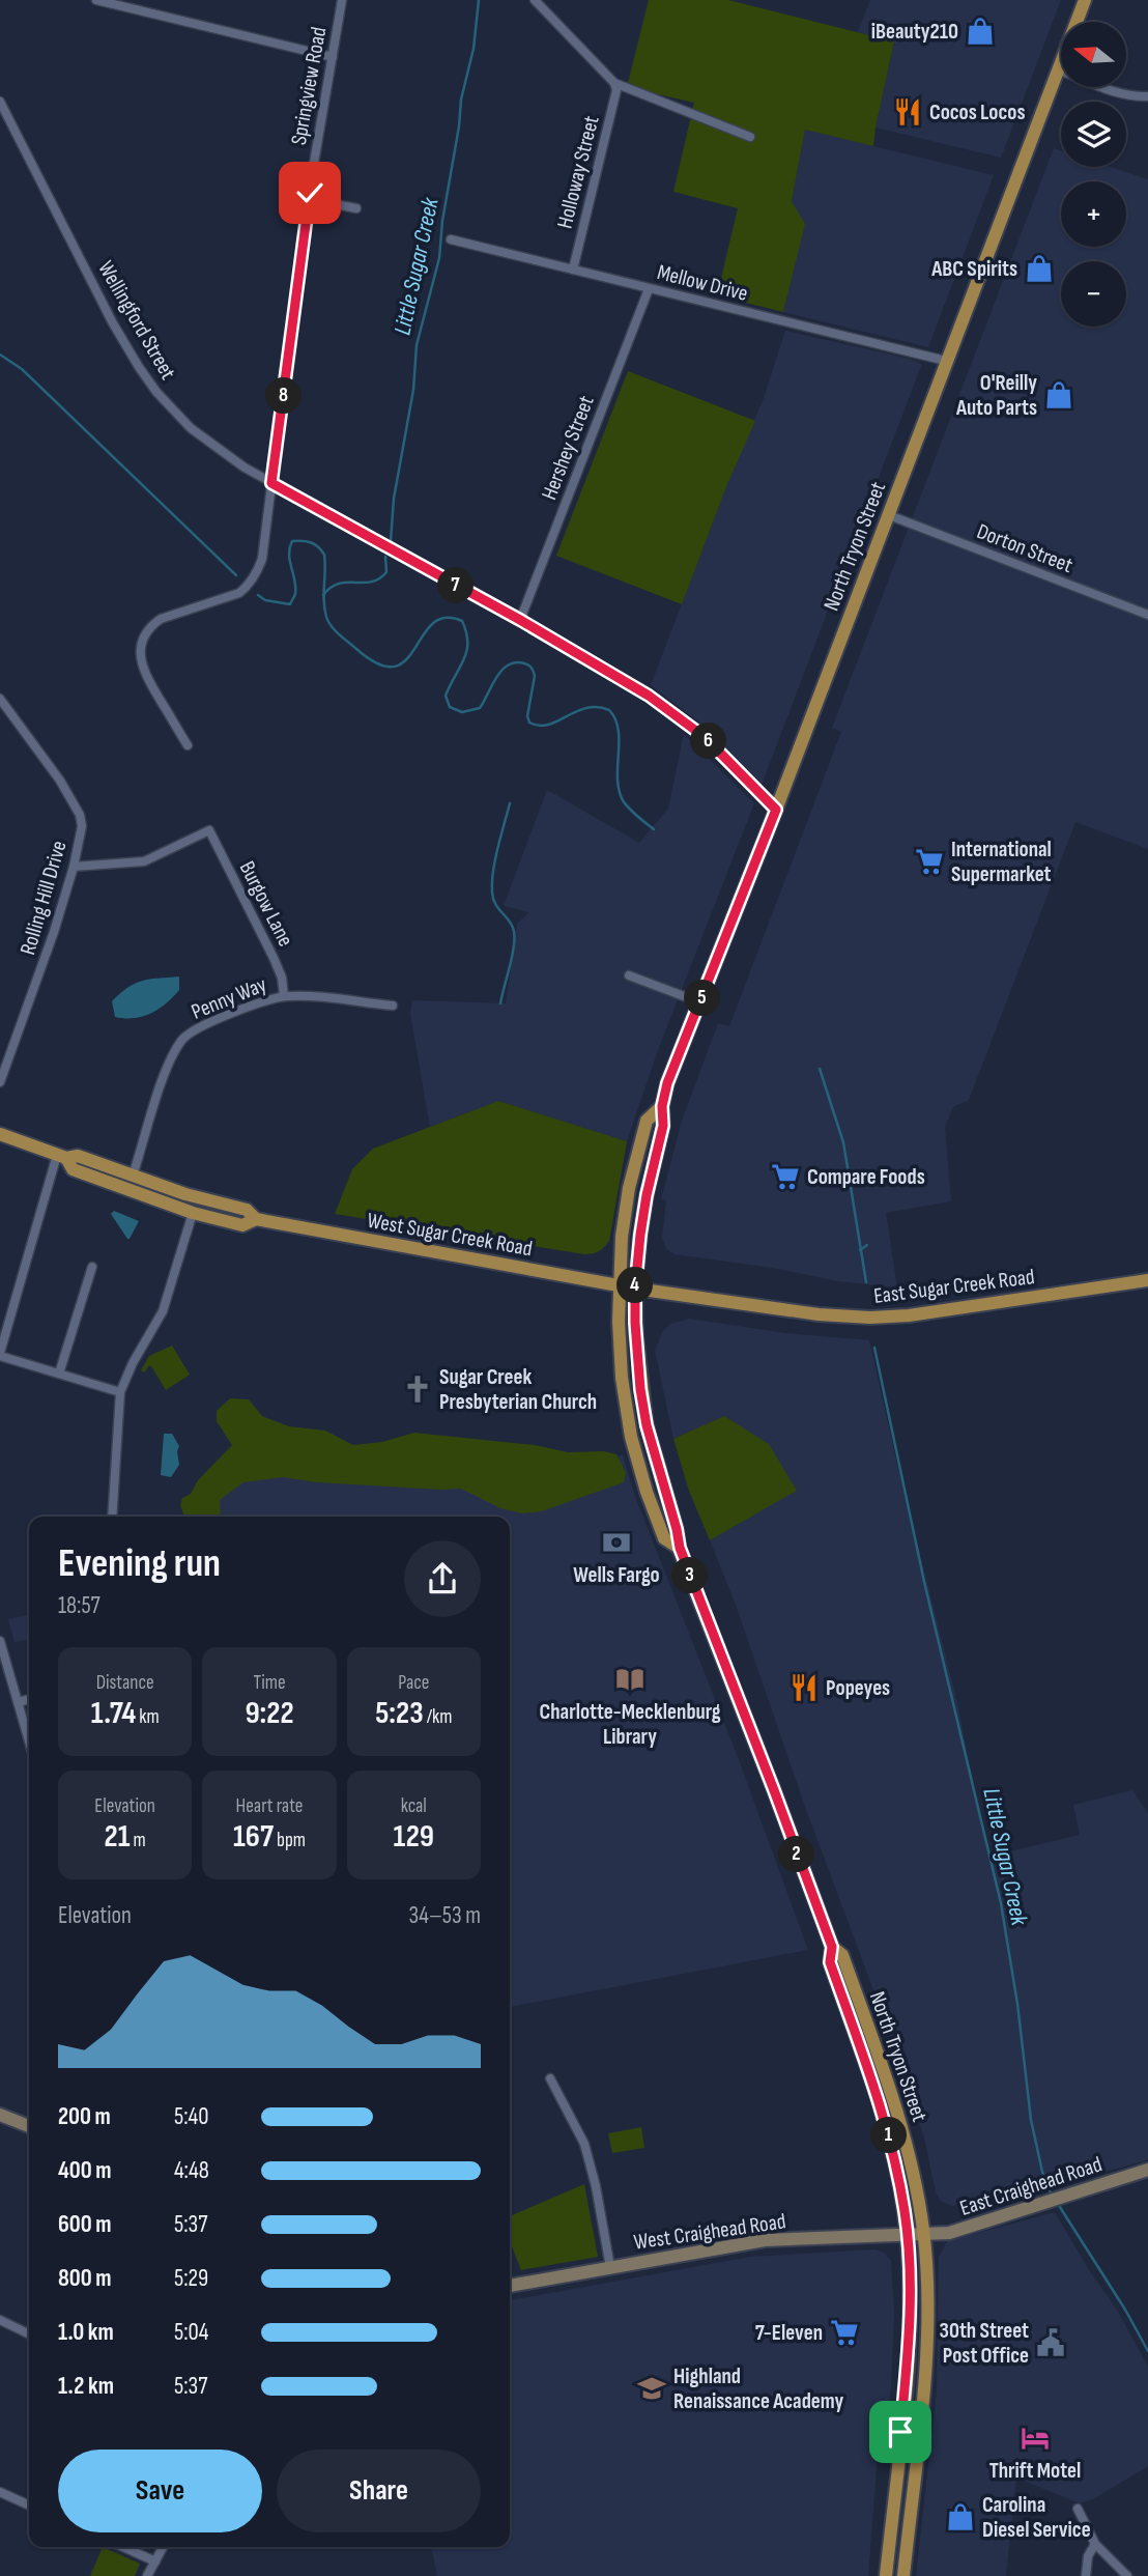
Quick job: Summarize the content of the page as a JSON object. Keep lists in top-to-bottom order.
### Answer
{
  "streets": {
    "main road": ["North Tryon Street", "West Sugar Creek Road", "East Sugar Creek Road"],
    "street": [
      "Springview Road",
      "Holloway Street",
      "Mellow Drive",
      "Wellingford Street",
      "Hershey Street",
      "Dorton Street",
      "Rolling Hill Drive",
      "Burgow Lane",
      "Penny Way",
      "East Craighead Road",
      "West Craighead Road"
    ]
  },
  "crossings": [
    ["Springview Road", "Wellingford Street"],
    ["Holloway Street", "Mellow Drive"],
    ["Mellow Drive", "Hershey Street"],
    ["Mellow Drive", "North Tryon Street"],
    ["Wellingford Street", "Hershey Street"],
    ["Wellingford Street", "North Tryon Street"],
    ["North Tryon Street", "Dorton Street"],
    ["North Tryon Street", "West Sugar Creek Road"],
    ["North Tryon Street", "East Sugar Creek Road"],
    ["North Tryon Street", "East Craighead Road"],
    ["North Tryon Street", "West Craighead Road"],
    ["Rolling Hill Drive", "Burgow Lane"],
    ["Burgow Lane", "Penny Way"],
    ["Penny Way", "West Sugar Creek Road"],
    ["West Sugar Creek Road", "East Sugar Creek Road"],
    ["East Craighead Road", "West Craighead Road"]
  ],
  "water": ["Little Sugar Creek"],
  "places": {
    "shop": [
      "iBeauty210",
      "ABC Spirits",
      "O'Reilly Auto Parts",
      "Carolina Diesel Service"
    ],
    "restaurant": ["Cocos Locos", "Popeyes"],
    "supermarket": ["International Supermarket", "Compare Foods", "7-Eleven"],
    "church": ["Sugar Creek Presbyterian Church"],
    "bank": ["Wells Fargo"],
    "library": ["Charlotte-Mecklenburg Library"],
    "public building": ["30th Street Post Office"],
    "school or university": ["Highland Renaissance Academy"],
    "hotel": ["Thrift Motel"]
  },
  "north": "left",
  "page": {
    "map_buttons": ["+", "−"],
    "pins": [
      "8",
      "7",
      "6",
      "5",
      "4",
      "3",
      "2",
      "1"
    ],
    "heading": ["Evening run", "18:57"],
    "stats": [
      ["Distance", "1.74 km"],
      ["Time", "9:22"],
      ["Pace", "5:23 /km"],
      ["Elevation", "21 m"],
      ["Heart rate", "167 bpm"],
      ["kcal", "129"]
    ],
    "chart": ["Elevation", "34–53 m"],
    "list": [
      {
        "name": "200 m",
        "note": "5:40"
      },
      {
        "name": "400 m",
        "note": "4:48"
      },
      {
        "name": "600 m",
        "note": "5:37"
      },
      {
        "name": "800 m",
        "note": "5:29"
      },
      {
        "name": "1.0 km",
        "note": "5:04"
      },
      {
        "name": "1.2 km",
        "note": "5:37"
      }
    ],
    "buttons": ["Save", "Share"]
  }
}
